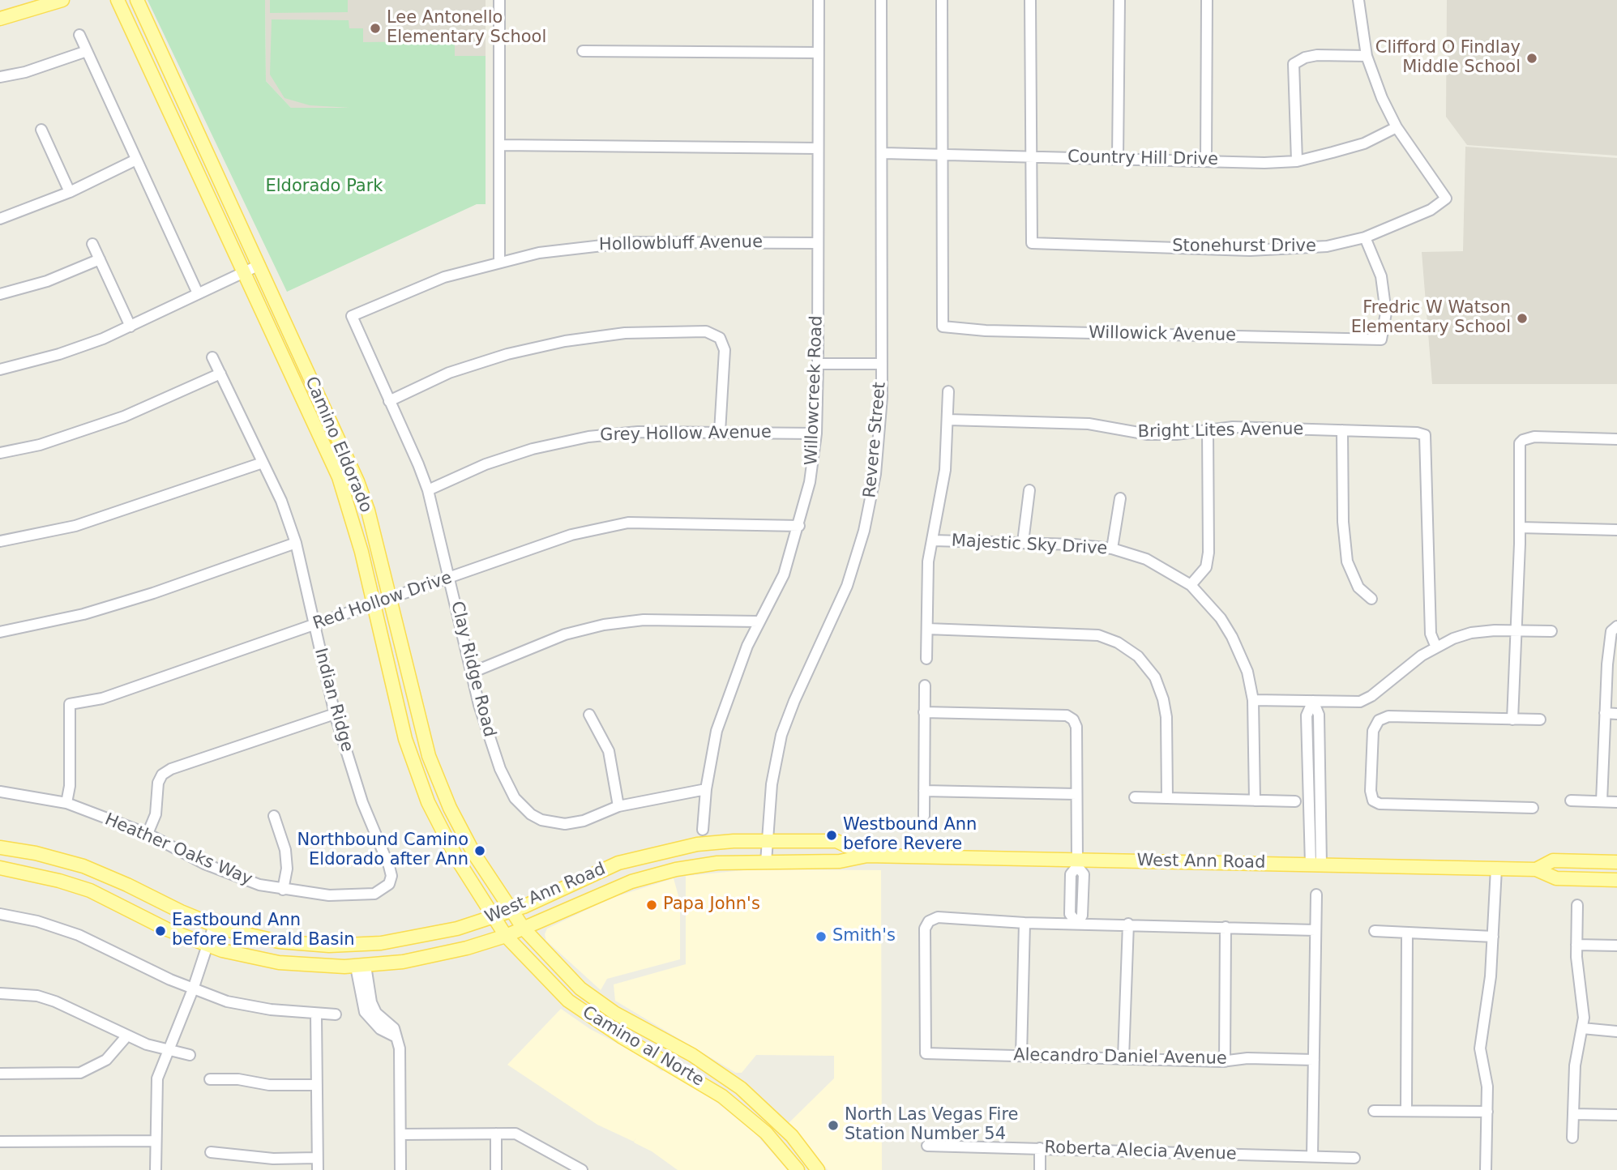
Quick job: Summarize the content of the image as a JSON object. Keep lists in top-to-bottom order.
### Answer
{
  "streets": {
    "main road": ["Camino Eldorado", "West Ann Road", "Camino al Norte"],
    "street": [
      "Country Hill Drive",
      "Hollowbluff Avenue",
      "Stonehurst Drive",
      "Willowick Avenue",
      "Willowcreek Road",
      "Bright Lites Avenue",
      "Grey Hollow Avenue",
      "Revere Street",
      "Majestic Sky Drive",
      "Red Hollow Drive",
      "Clay Ridge Road",
      "Indian Ridge",
      "Heather Oaks Way",
      "Alecandro Daniel Avenue",
      "Roberta Alecia Avenue"
    ]
  },
  "crossings": [
    ["Country Hill Drive", "Stonehurst Drive"],
    ["Country Hill Drive", "Willowick Avenue"],
    ["Country Hill Drive", "Revere Street"],
    ["Hollowbluff Avenue", "Willowcreek Road"],
    ["Hollowbluff Avenue", "Clay Ridge Road"],
    ["Stonehurst Drive", "Willowick Avenue"],
    ["Willowcreek Road", "Grey Hollow Avenue"],
    ["Willowcreek Road", "Red Hollow Drive"],
    ["Willowcreek Road", "Clay Ridge Road"],
    ["Grey Hollow Avenue", "Clay Ridge Road"],
    ["Revere Street", "West Ann Road"],
    ["Camino Eldorado", "Red Hollow Drive"],
    ["Camino Eldorado", "West Ann Road"],
    ["Camino Eldorado", "Camino al Norte"],
    ["Red Hollow Drive", "Clay Ridge Road"],
    ["Red Hollow Drive", "Indian Ridge"],
    ["Red Hollow Drive", "Heather Oaks Way"],
    ["Indian Ridge", "Heather Oaks Way"],
    ["West Ann Road", "Camino al Norte"]
  ],
  "parks": ["Eldorado Park"],
  "places": [
    "Lee Antonello Elementary School",
    "Clifford O Findlay Middle School",
    "Fredric W Watson Elementary School",
    "Westbound Ann before Revere",
    "Northbound Camino Eldorado after Ann",
    "Papa John's",
    "Eastbound Ann before Emerald Basin",
    "Smith's",
    "North Las Vegas Fire Station Number 54"
  ]
}
